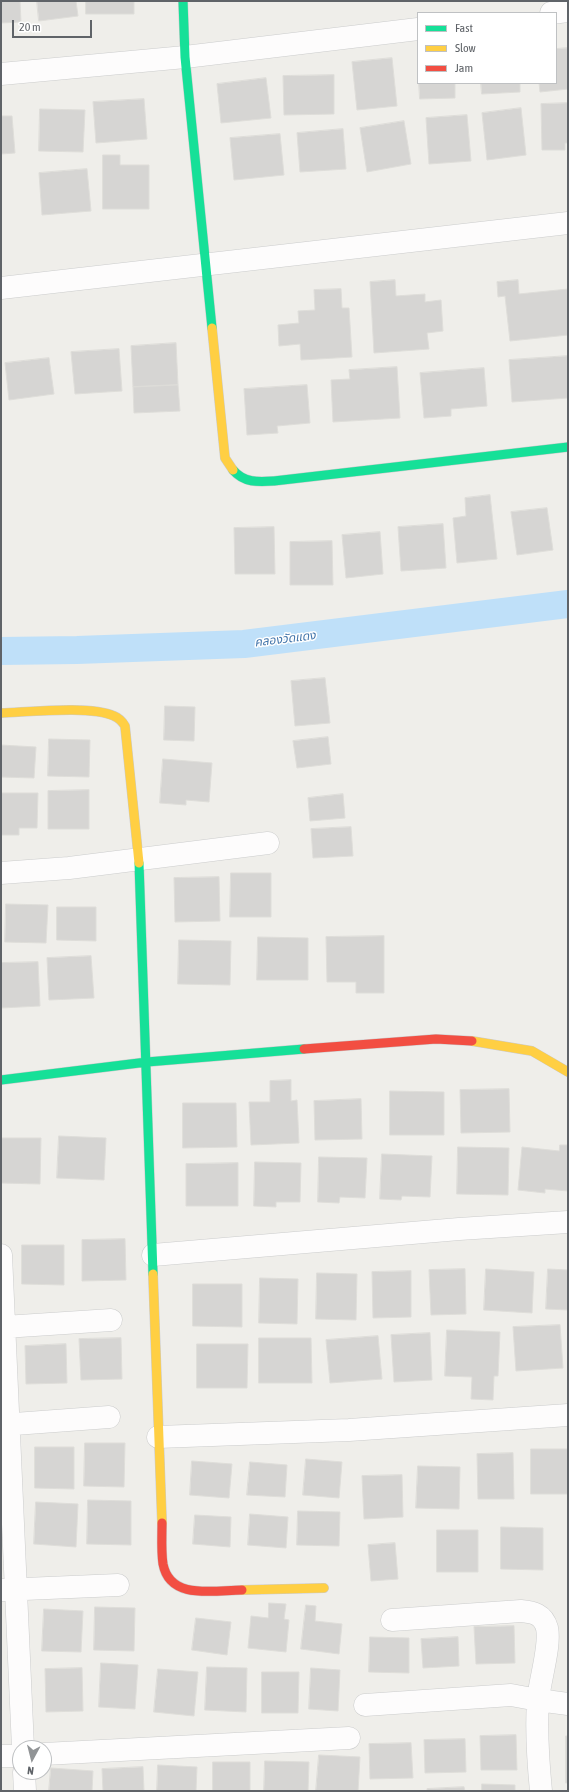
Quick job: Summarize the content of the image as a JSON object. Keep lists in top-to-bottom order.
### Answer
{
  "water": ["คลองวัดแดง"],
  "legend": ["Fast", "Slow", "Jam"],
  "scale_bar": "20 m",
  "north": "bottom"
}
